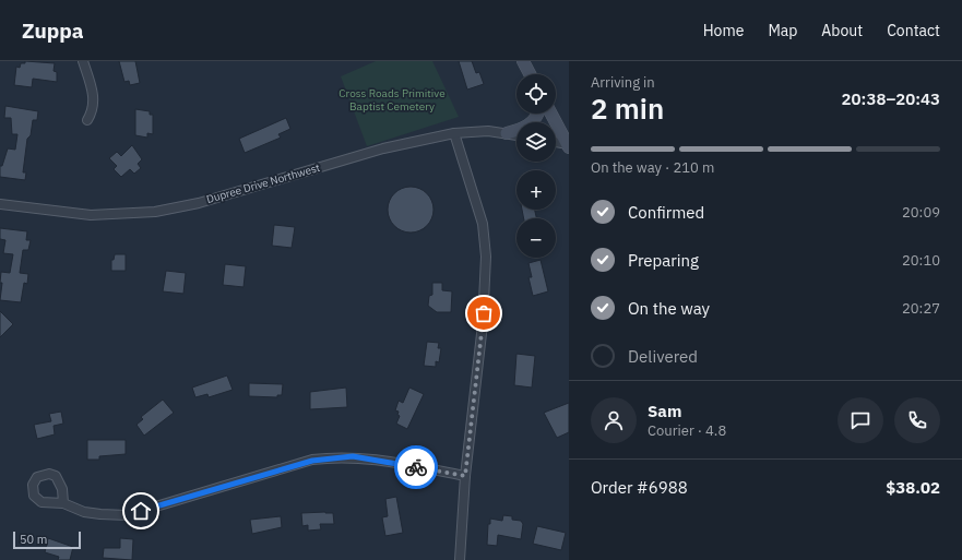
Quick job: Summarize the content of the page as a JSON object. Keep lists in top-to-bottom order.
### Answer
{
  "streets": {
    "street": ["Dupree Drive Northwest"]
  },
  "parks": ["Cross Roads Primitive Baptist Cemetery"],
  "scale_bar": "50 m",
  "page": {
    "header": "Zuppa",
    "nav": [
      "Home",
      "Map",
      "About",
      "Contact"
    ],
    "heading": ["2 min", "Arriving in", "20:38–20:43"],
    "panel": [
      "Sam",
      "Courier · 4.8",
      "Order #6988",
      "$38.02"
    ],
    "map_buttons": ["+", "−"],
    "bar": "On the way · 210 m",
    "list": [
      ["Confirmed", "20:09"],
      ["Preparing", "20:10"],
      ["On the way", "20:27"],
      "Delivered"
    ],
    "scale": "50 m"
  }
}
